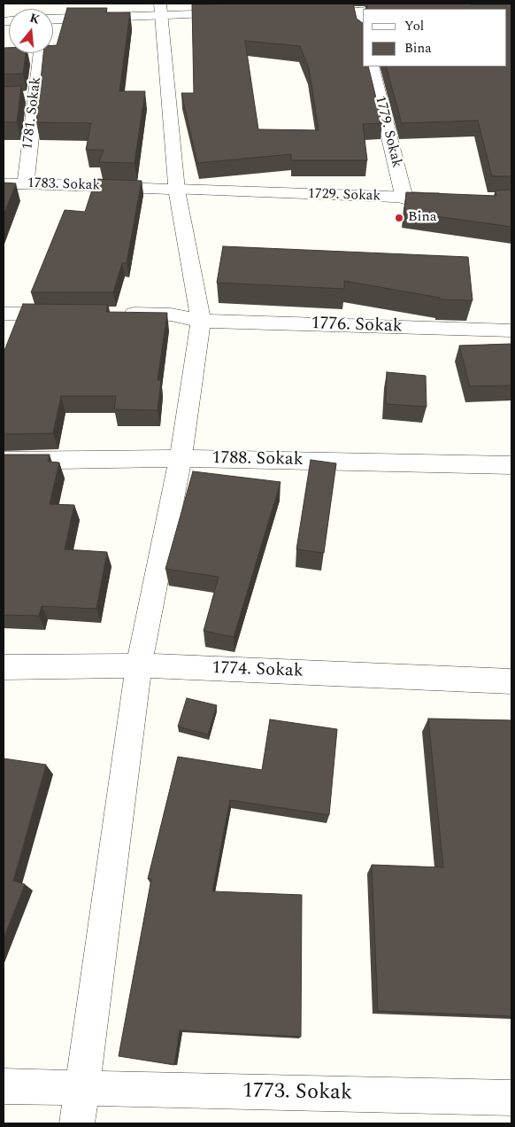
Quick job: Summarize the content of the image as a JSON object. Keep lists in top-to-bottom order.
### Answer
{
  "streets": {
    "street": [
      "1781. Sokak",
      "1779. Sokak",
      "1783. Sokak",
      "1729. Sokak",
      "1776. Sokak",
      "1788. Sokak",
      "1774. Sokak",
      "1773. Sokak"
    ]
  },
  "crossings": [
    ["1781. Sokak", "1783. Sokak"],
    ["1779. Sokak", "1729. Sokak"],
    ["1783. Sokak", "1729. Sokak"]
  ],
  "places": ["Bina"],
  "legend": ["Yol", "Bina"],
  "north": "top"
}
